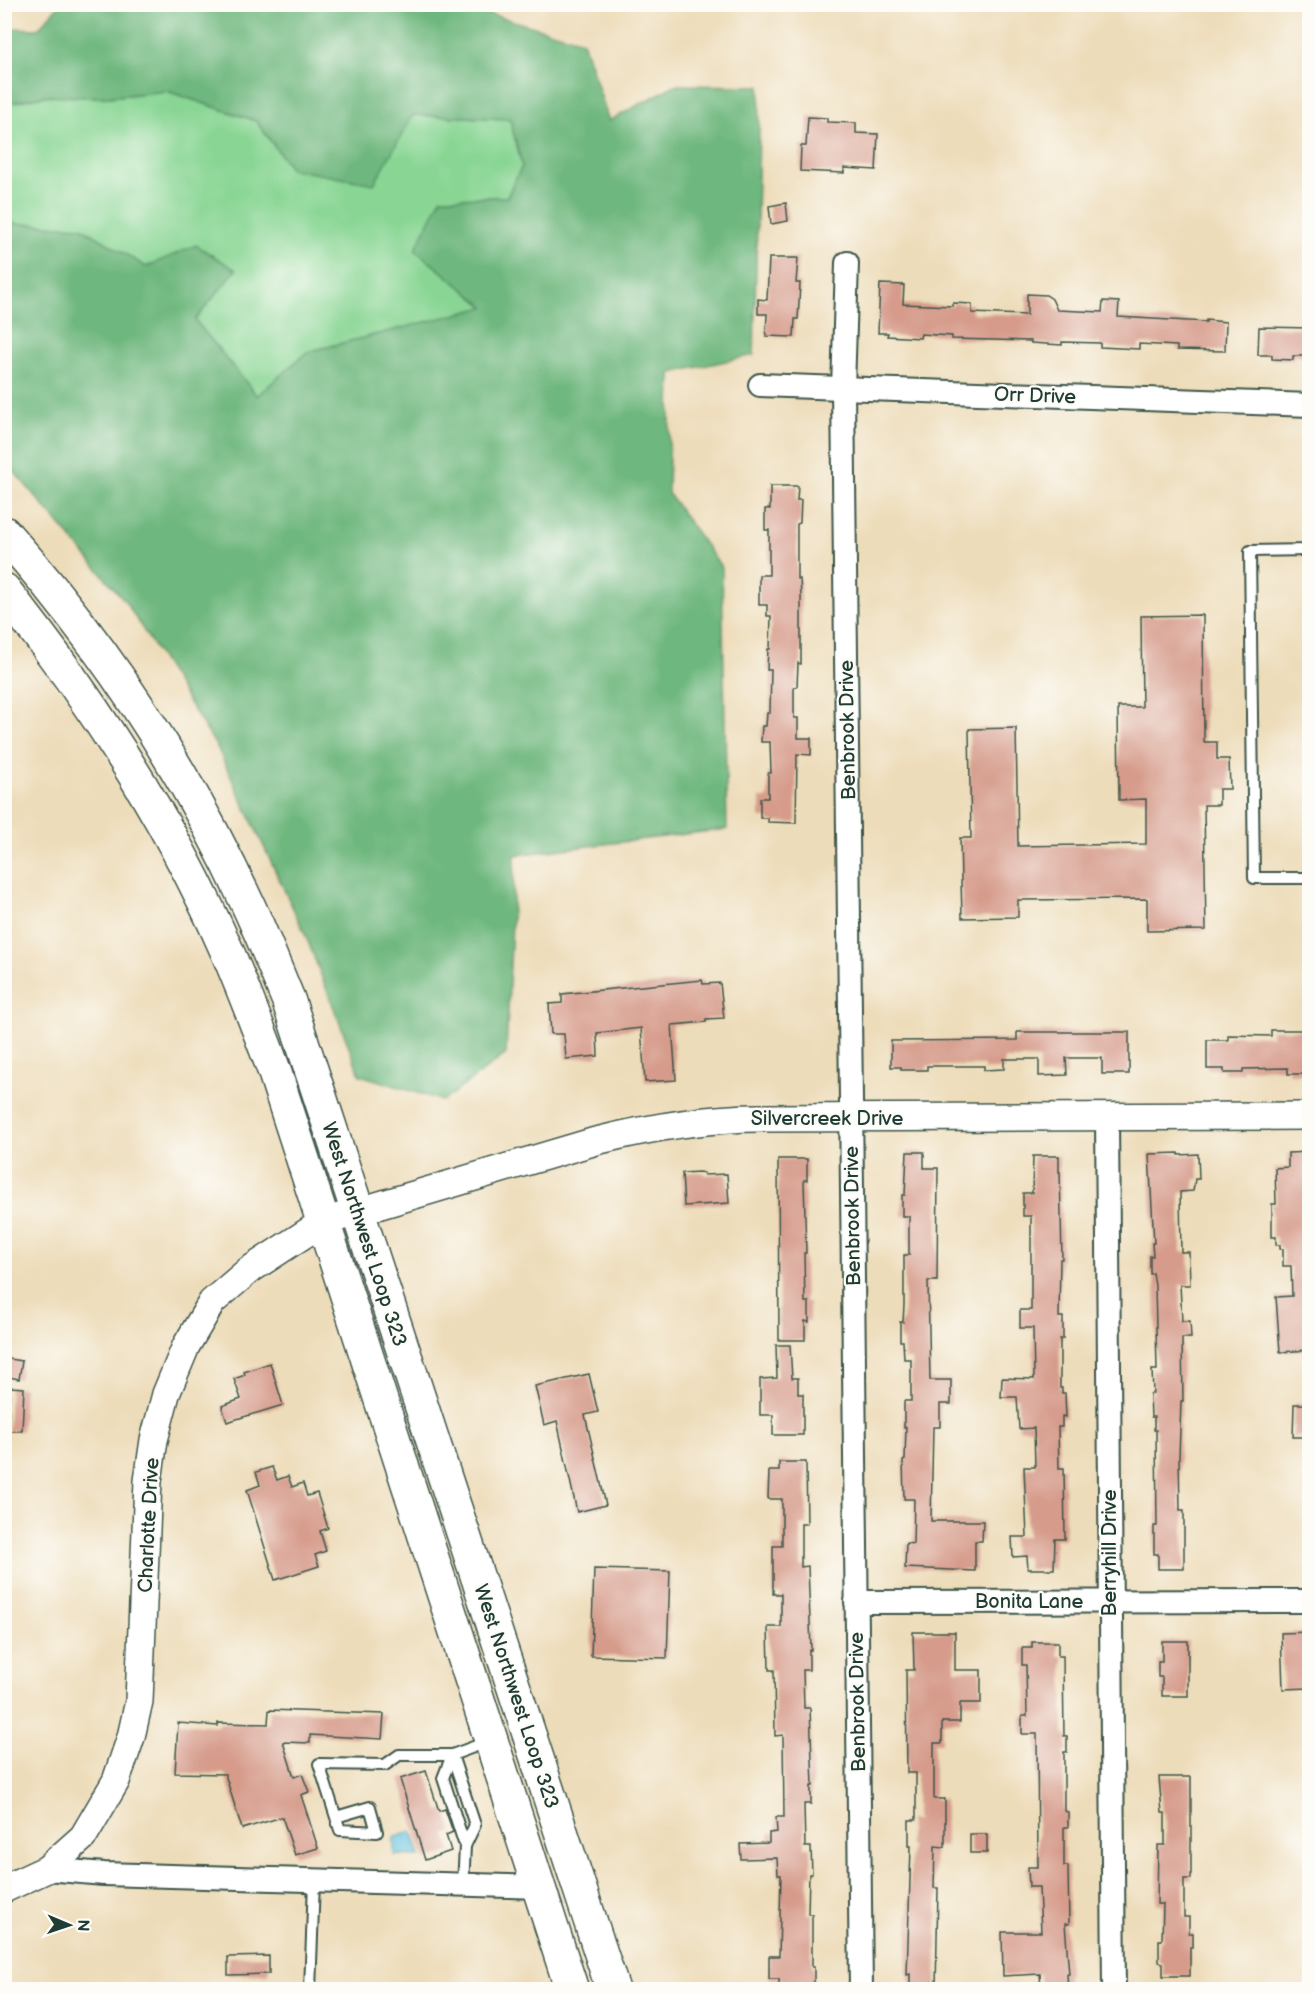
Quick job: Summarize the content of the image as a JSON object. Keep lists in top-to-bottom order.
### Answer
{
  "streets": {
    "highway": ["West Northwest Loop 323"],
    "street": [
      "Orr Drive",
      "Benbrook Drive",
      "Silvercreek Drive",
      "Charlotte Drive",
      "Berryhill Drive",
      "Bonita Lane"
    ]
  },
  "crossings": [
    ["Orr Drive", "Benbrook Drive"],
    ["Benbrook Drive", "Silvercreek Drive"],
    ["Benbrook Drive", "Bonita Lane"],
    ["Silvercreek Drive", "West Northwest Loop 323"],
    ["Silvercreek Drive", "Charlotte Drive"],
    ["Silvercreek Drive", "Berryhill Drive"],
    ["West Northwest Loop 323", "Charlotte Drive"],
    ["Berryhill Drive", "Bonita Lane"]
  ],
  "north": "right"
}
